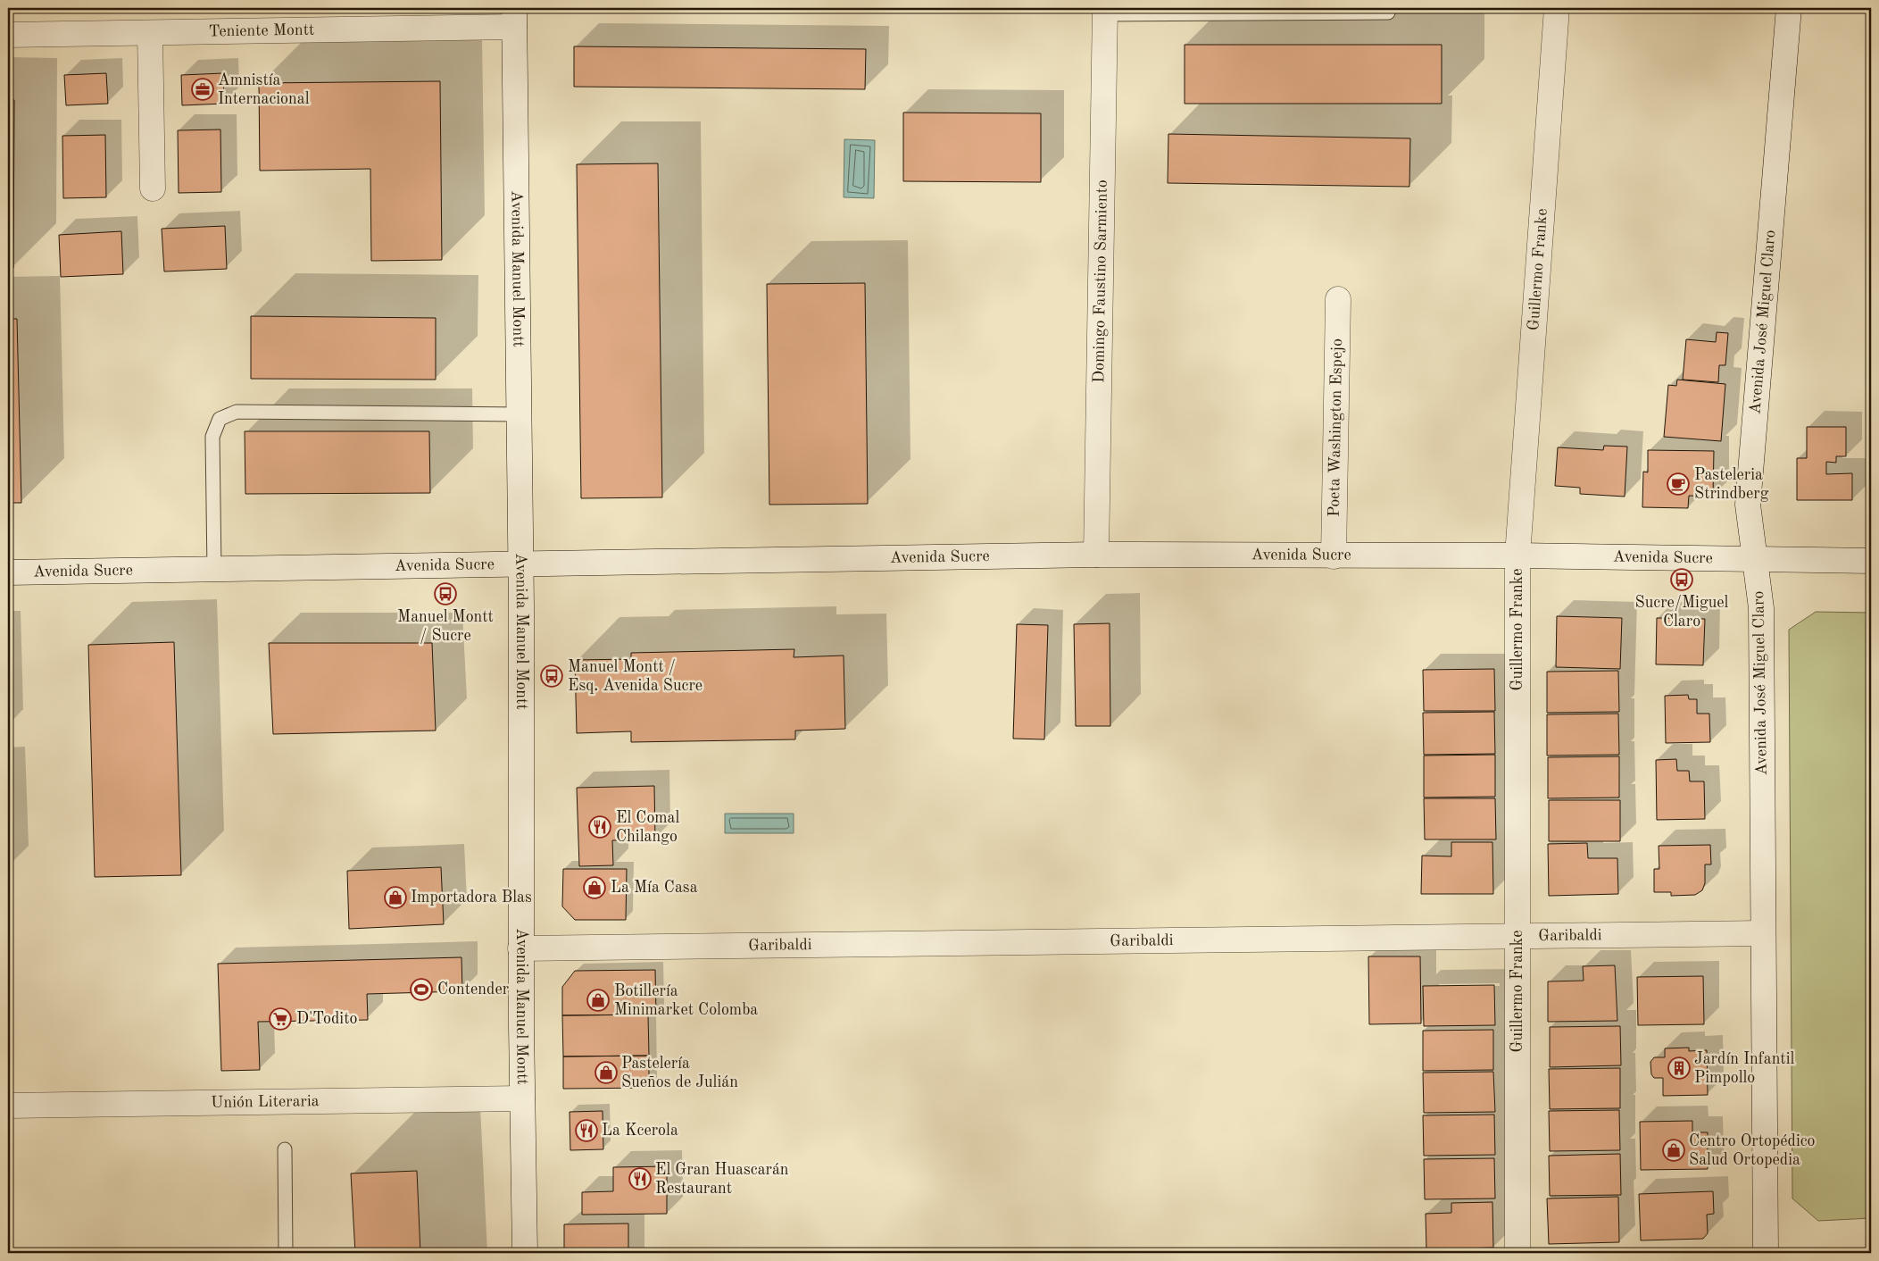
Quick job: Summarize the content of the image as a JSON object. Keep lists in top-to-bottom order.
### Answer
{
  "streets": {
    "street": [
      "Teniente Montt",
      "Avenida Manuel Montt",
      "Guillermo Franke",
      "Domingo Faustino Sarmiento",
      "Avenida José Miguel Claro",
      "Poeta Washington Espejo",
      "Avenida Sucre",
      "Garibaldi",
      "Unión Literaria"
    ]
  },
  "crossings": [
    ["Teniente Montt", "Avenida Manuel Montt"],
    ["Avenida Manuel Montt", "Avenida Sucre"],
    ["Avenida Manuel Montt", "Garibaldi"],
    ["Avenida Manuel Montt", "Unión Literaria"],
    ["Guillermo Franke", "Avenida Sucre"],
    ["Guillermo Franke", "Garibaldi"],
    ["Domingo Faustino Sarmiento", "Avenida Sucre"],
    ["Avenida José Miguel Claro", "Avenida Sucre"],
    ["Avenida José Miguel Claro", "Garibaldi"],
    ["Poeta Washington Espejo", "Avenida Sucre"]
  ],
  "places": {
    "office": ["Amnistía Internacional"],
    "cafe": ["Pasteleria Strindberg"],
    "bus stop": ["Sucre/Miguel Claro", "Manuel Montt / Sucre", "Manuel Montt / Esq. Avenida Sucre"],
    "restaurant": ["El Comal Chilango", "La Kcerola", "El Gran Huascarán Restaurant"],
    "shop": [
      "La Mía Casa",
      "Importadora Blas",
      "Botillería Minimarket Colomba",
      "Pastelería Sueños de Julián",
      "Centro Ortopédico Salud Ortopedia"
    ],
    "sports": ["Contender"],
    "supermarket": ["D'Todito"],
    "building": ["Jardín Infantil Pimpollo"]
  }
}
